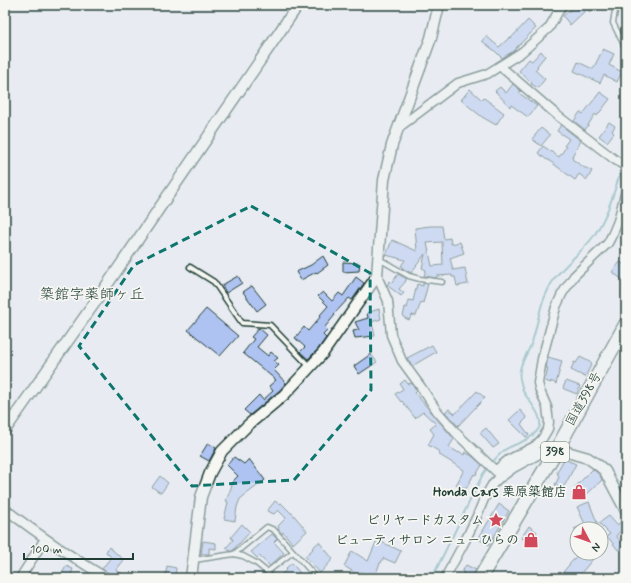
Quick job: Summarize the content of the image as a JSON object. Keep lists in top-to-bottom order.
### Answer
{
  "streets": {
    "highway": ["国道398号", "398"]
  },
  "districts": ["築館字薬師ヶ丘"],
  "places": {
    "shop": ["Honda Cars 栗原築館店", "ビューティサロン ニューひらの"],
    "place": ["ビリヤードカスタム"]
  },
  "scale_bar": "100 m",
  "north": "bottom right"
}
